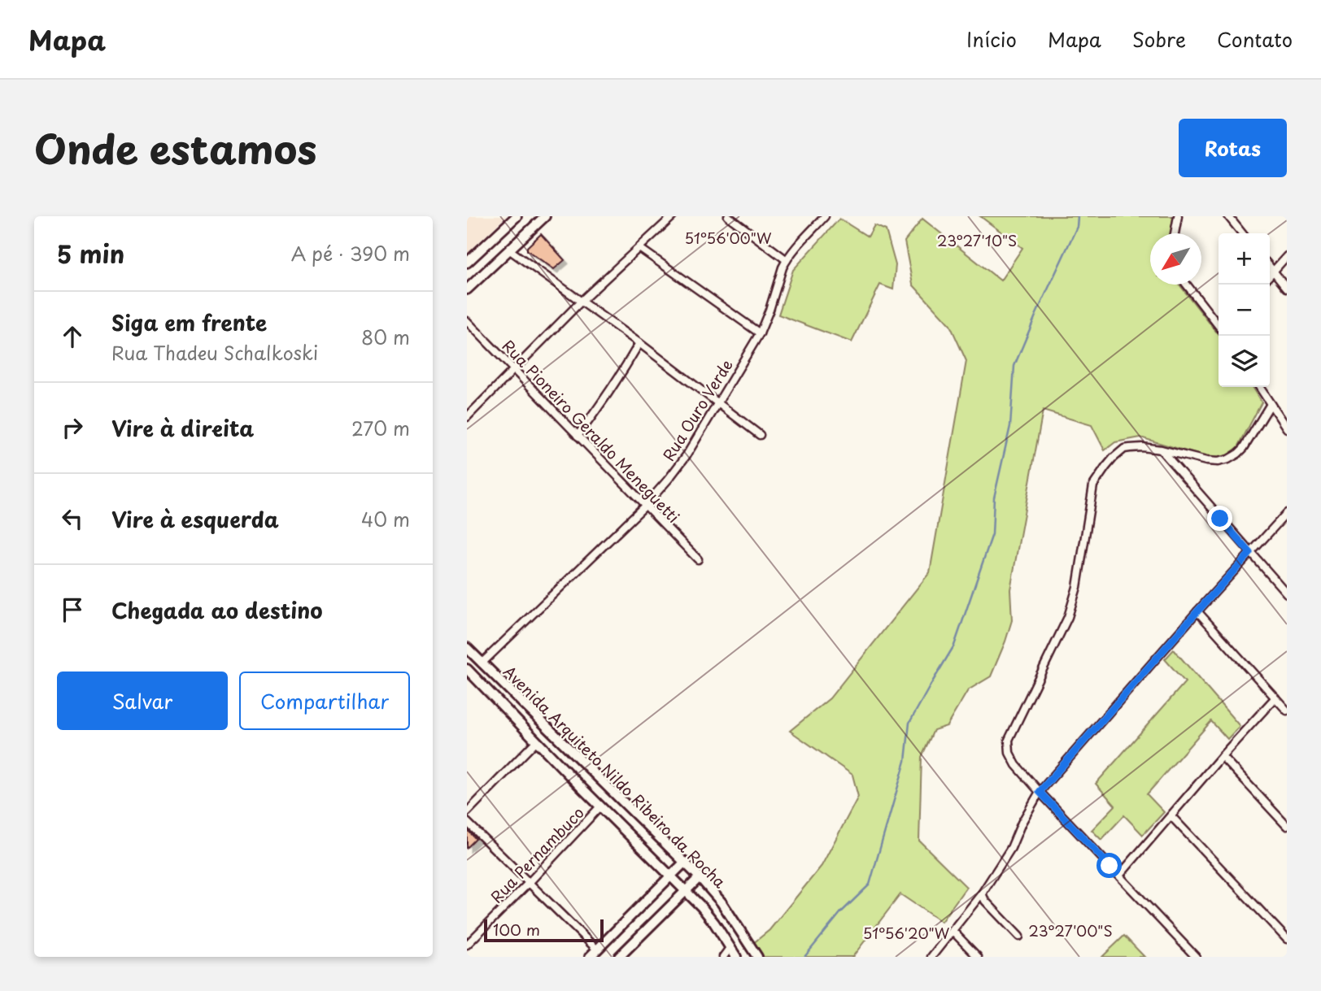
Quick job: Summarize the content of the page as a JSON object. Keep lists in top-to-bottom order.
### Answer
{
  "streets": {
    "main road": ["Avenida Arquiteto Nildo Ribeiro da Rocha"],
    "street": ["Rua Ouro Verde", "Rua Pioneiro Geraldo Meneguetti", "Rua Pernambuco"]
  },
  "crossings": [
    ["Rua Ouro Verde", "Rua Pioneiro Geraldo Meneguetti"],
    ["Rua Ouro Verde", "Avenida Arquiteto Nildo Ribeiro da Rocha"],
    ["Avenida Arquiteto Nildo Ribeiro da Rocha", "Rua Pernambuco"]
  ],
  "scale_bar": "100 m",
  "north": "bottom left",
  "page": {
    "header": "Mapa",
    "nav": [
      "Início",
      "Mapa",
      "Sobre",
      "Contato"
    ],
    "title": "Onde estamos",
    "buttons": [
      "Rotas",
      ["Salvar", "Compartilhar"]
    ],
    "heading": ["5 min", "A pé · 390 m"],
    "map_buttons": ["+", "−"],
    "list": [
      ["Siga em frente", "Rua Thadeu Schalkoski", "80 m"],
      ["Vire à direita", "270 m"],
      ["Vire à esquerda", "40 m"],
      "Chegada ao destino"
    ],
    "scale": "100 m"
  },
  "coordinates": [
    "51°56'00\"W",
    "23°27'10\"S",
    "23°27'00\"S",
    "51°56'20\"W"
  ]
}
